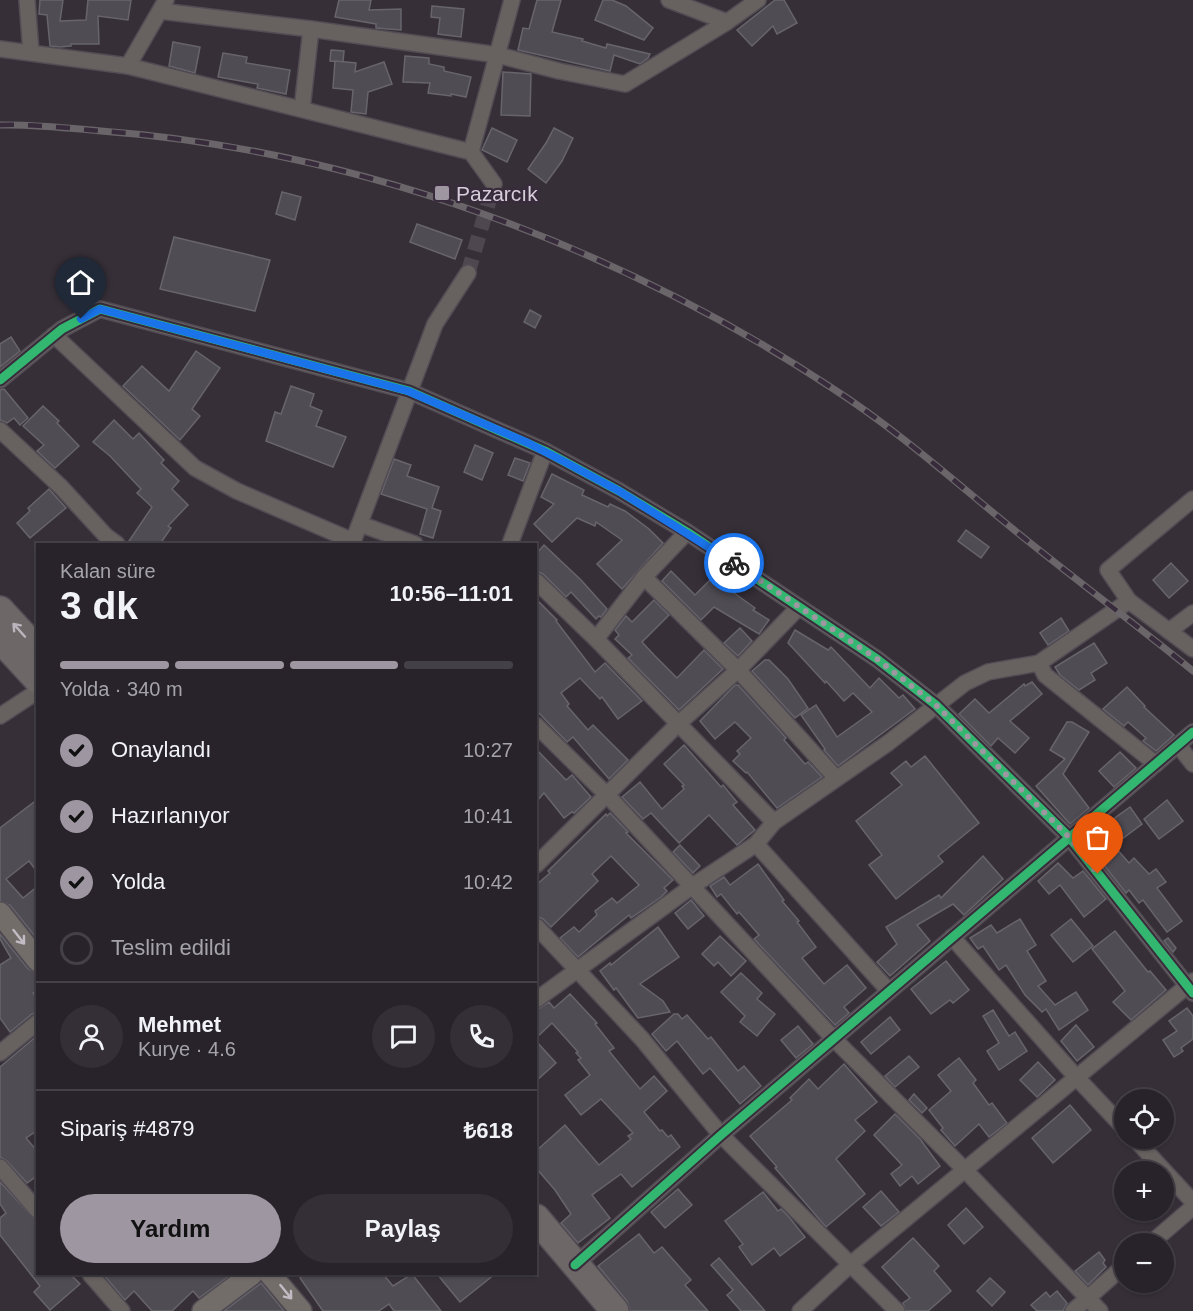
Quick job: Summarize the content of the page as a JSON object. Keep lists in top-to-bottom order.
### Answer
{
  "places": {
    "transit": ["Pazarcık"]
  },
  "page": {
    "heading": ["3 dk", "Kalan süre", "10:56–11:01"],
    "panel": [
      "Mehmet",
      "Kurye · 4.6",
      "Sipariş #4879",
      "₺618"
    ],
    "bar": "Yolda · 340 m",
    "list": [
      ["Onaylandı", "10:27"],
      ["Hazırlanıyor", "10:41"],
      ["Yolda", "10:42"],
      "Teslim edildi"
    ],
    "map_buttons": ["+", "−"],
    "buttons": ["Yardım", "Paylaş"]
  }
}
